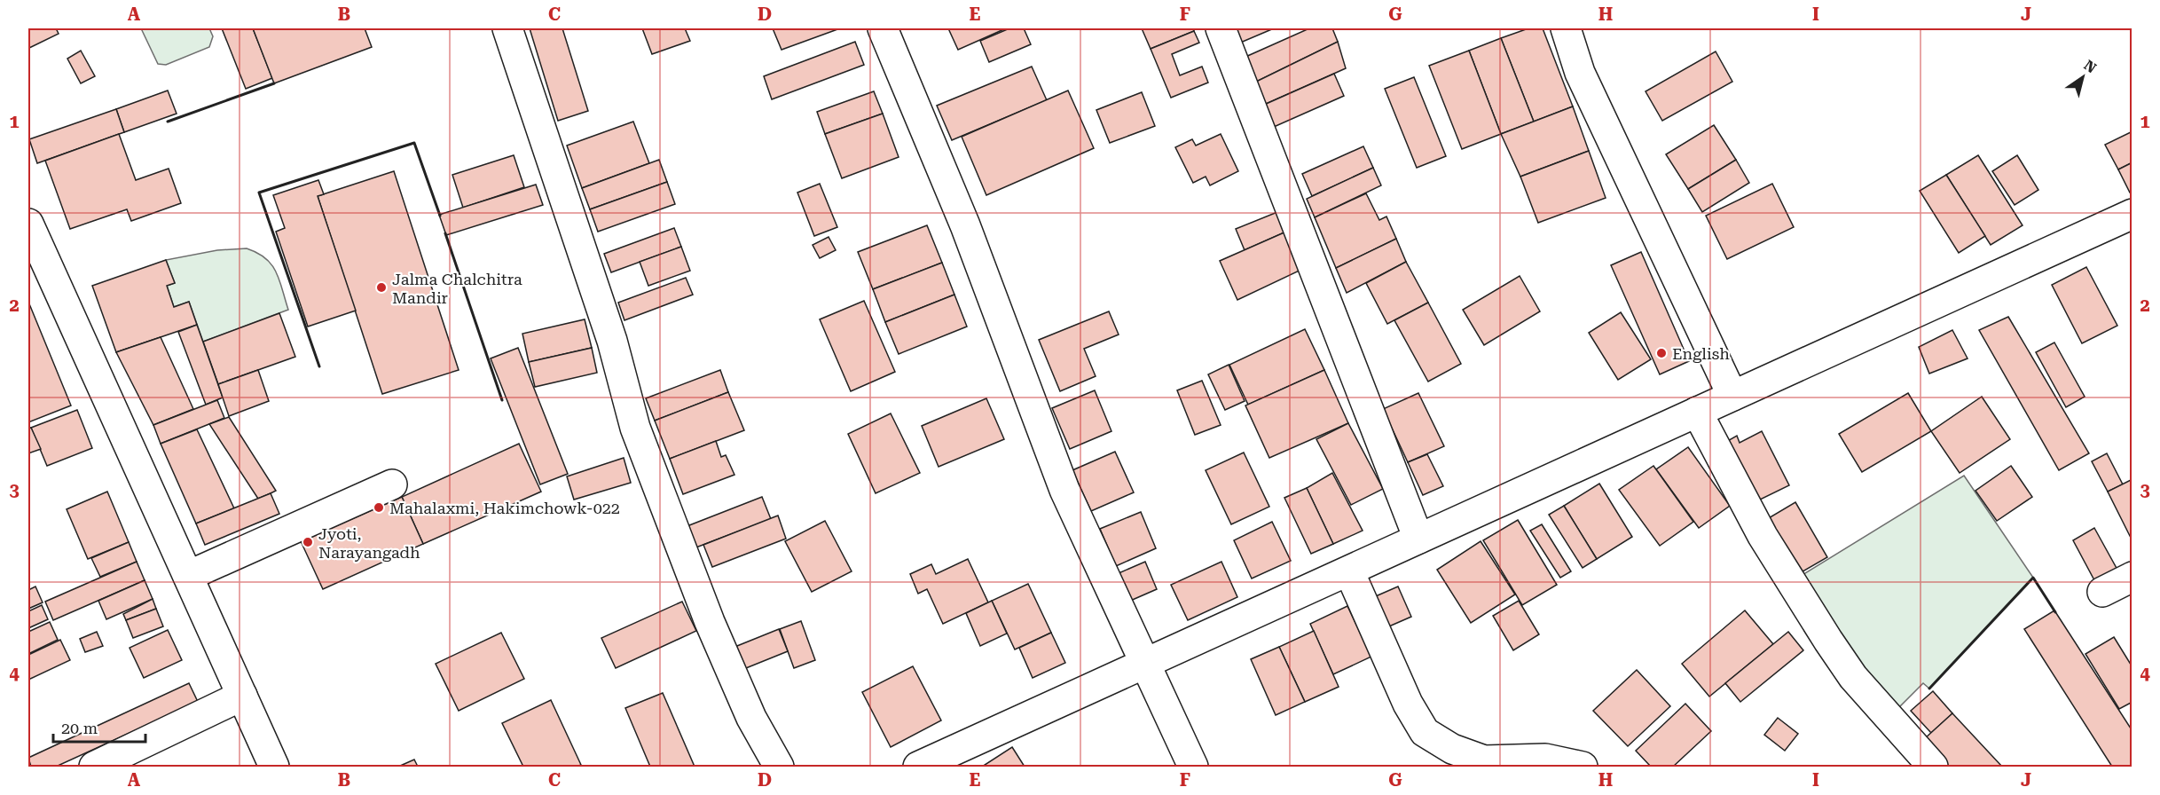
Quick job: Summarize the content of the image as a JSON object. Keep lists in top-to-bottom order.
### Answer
{
  "places": [
    "Jalma Chalchitra Mandir",
    "English",
    "Mahalaxmi, Hakimchowk-022",
    "Jyoti, Narayangadh"
  ],
  "scale_bar": "20 m",
  "north": "top right",
  "grid": {
    "columns": [
      "A",
      "B",
      "C",
      "D",
      "E",
      "F",
      "G",
      "H",
      "I",
      "J"
    ],
    "rows": [
      "1",
      "2",
      "3",
      "4"
    ]
  }
}
